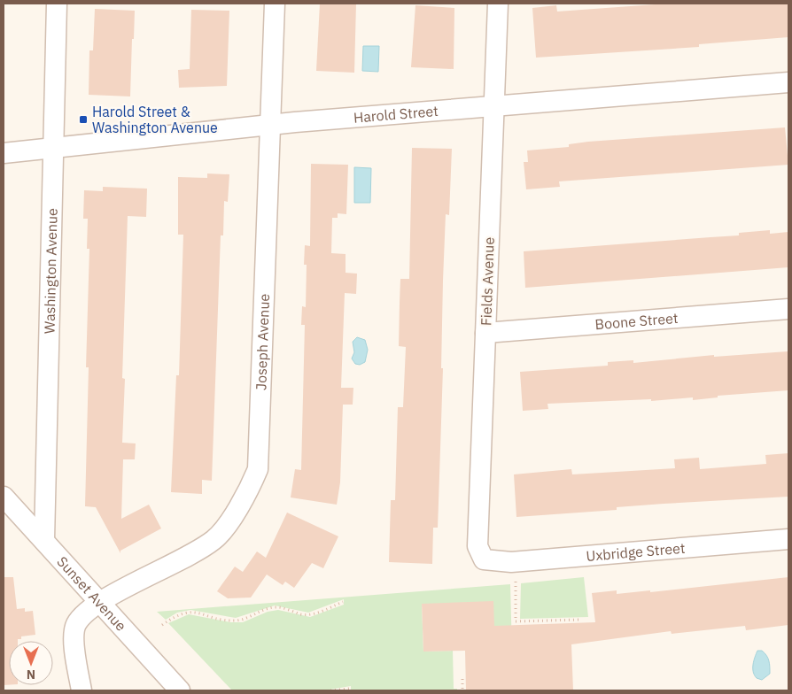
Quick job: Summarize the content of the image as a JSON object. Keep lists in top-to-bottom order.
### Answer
{
  "streets": {
    "street": [
      "Harold Street",
      "Washington Avenue",
      "Fields Avenue",
      "Boone Street",
      "Joseph Avenue",
      "Uxbridge Street",
      "Sunset Avenue"
    ]
  },
  "crossings": [
    ["Harold Street", "Washington Avenue"],
    ["Harold Street", "Fields Avenue"],
    ["Harold Street", "Joseph Avenue"],
    ["Washington Avenue", "Sunset Avenue"],
    ["Fields Avenue", "Boone Street"],
    ["Fields Avenue", "Uxbridge Street"],
    ["Joseph Avenue", "Sunset Avenue"]
  ],
  "places": {
    "transit": ["Harold Street & Washington Avenue"]
  },
  "north": "bottom"
}
